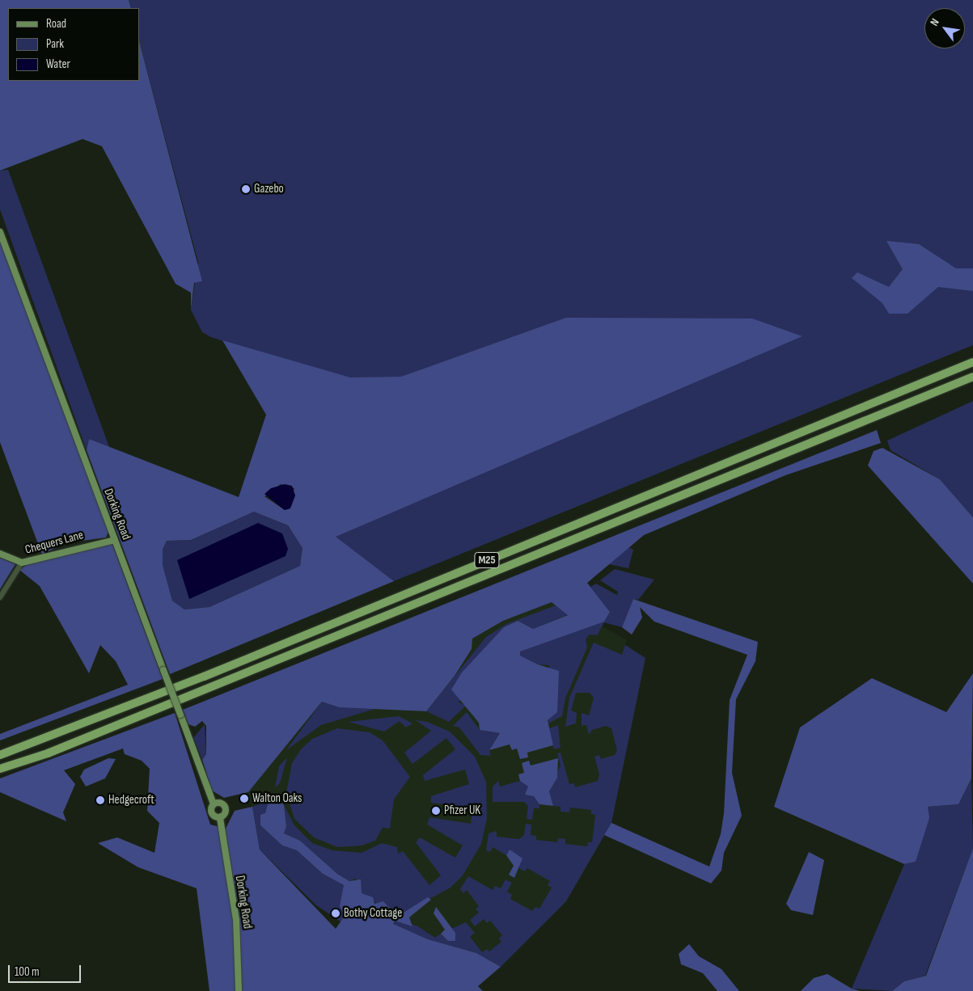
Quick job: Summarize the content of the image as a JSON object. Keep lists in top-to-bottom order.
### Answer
{
  "streets": {
    "highway": ["M25"],
    "main road": ["Dorking Road", "Chequers Lane"]
  },
  "crossings": [
    ["Dorking Road", "Chequers Lane"]
  ],
  "places": [
    "Gazebo",
    "Walton Oaks",
    "Hedgecroft",
    "Pfizer UK",
    "Bothy Cottage"
  ],
  "legend": ["Road", "Park", "Water"],
  "scale_bar": "100 m",
  "north": "top left"
}
